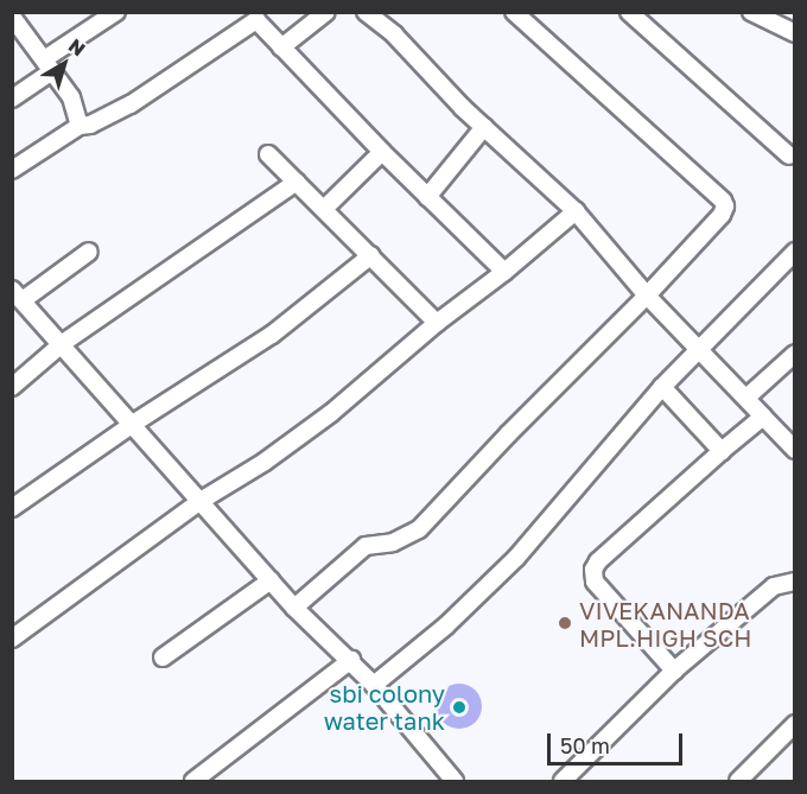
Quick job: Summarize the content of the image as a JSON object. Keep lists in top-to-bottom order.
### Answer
{
  "places": ["VIVEKANANDA MPL.HIGH SCH", "sbi colony water tank"],
  "scale_bar": "50 m",
  "north": "top right"
}
